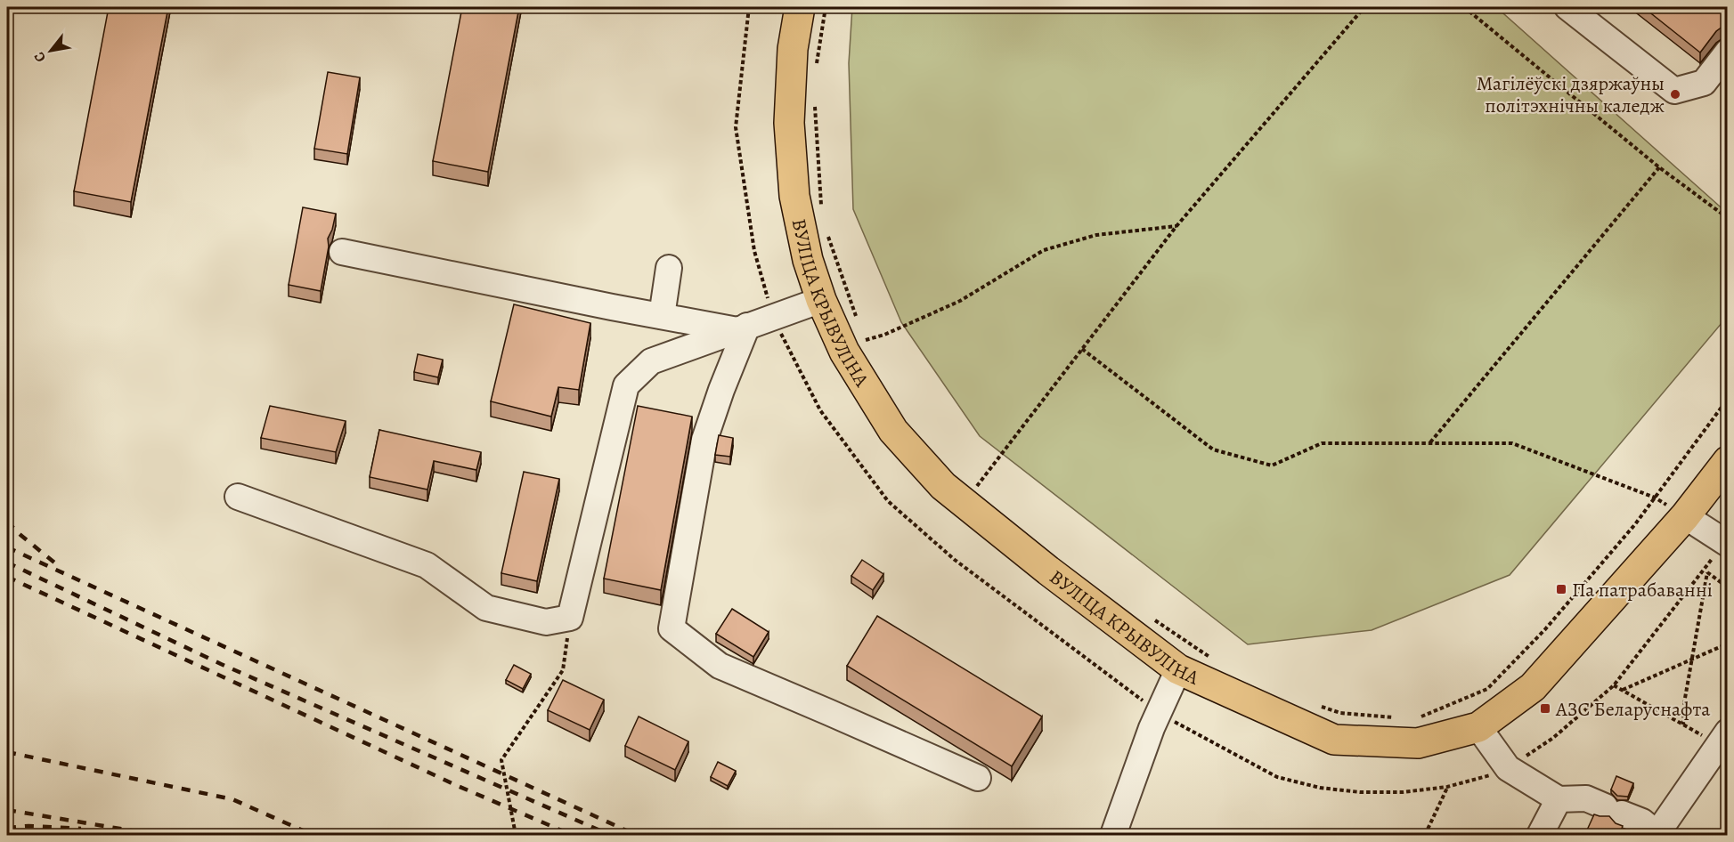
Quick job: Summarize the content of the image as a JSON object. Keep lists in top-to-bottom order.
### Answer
{
  "streets": {
    "main road": ["ВУЛІЦА КРЫВУЛІНА"]
  },
  "places": {
    "other": ["Магілёўскі дзяржаўны політэхнічны каледж"],
    "transit": ["Па патрабаванні", "АЗС Беларуснафта"]
  },
  "north": "bottom left"
}
